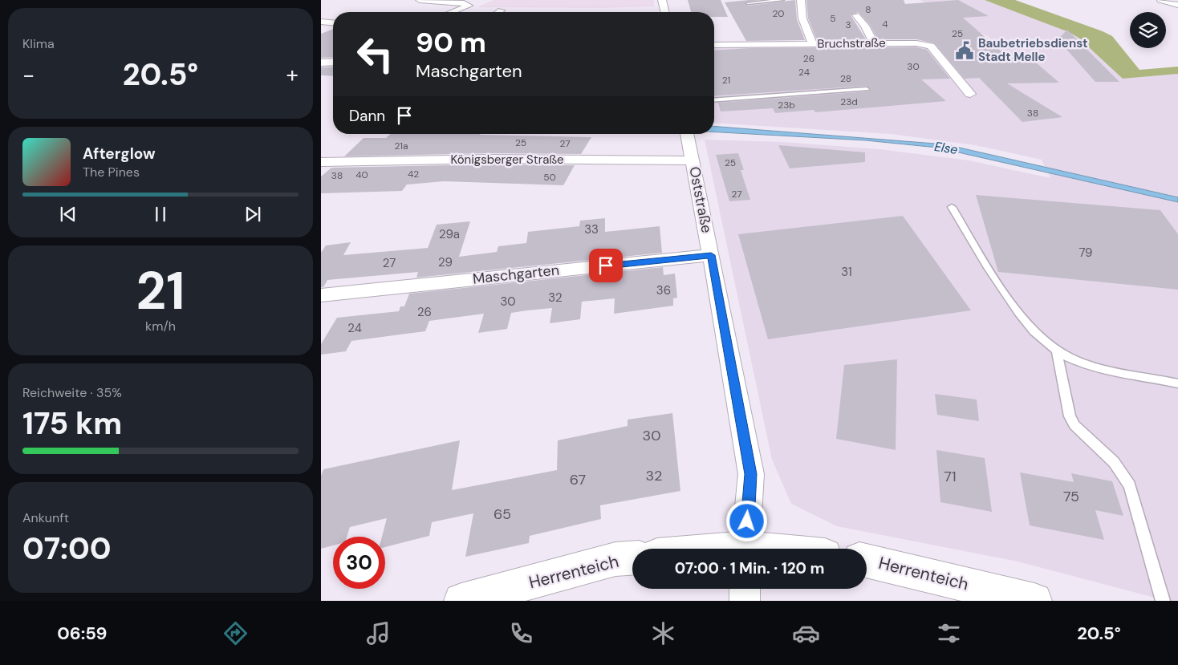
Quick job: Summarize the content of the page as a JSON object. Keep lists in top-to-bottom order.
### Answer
{
  "streets": {
    "street": [
      "Bruchstraße",
      "Königsberger Straße",
      "Oststraße",
      "Maschgarten",
      "Herrenteich"
    ]
  },
  "crossings": [
    ["Königsberger Straße", "Oststraße"],
    ["Oststraße", "Maschgarten"]
  ],
  "water": ["Else"],
  "places": {
    "public building": ["Baubetriebsdienst Stadt Melle"]
  },
  "house_numbers": [
    "8",
    "20",
    "5",
    "4",
    "3",
    "25",
    "26",
    "30",
    "24",
    "28",
    "21",
    "23d",
    "23b",
    "38",
    "25",
    "27",
    "21a",
    "25",
    "42",
    "40",
    "38",
    "50",
    "27",
    "33",
    "29a",
    "79",
    "29",
    "27",
    "31",
    "36",
    "32",
    "30",
    "26",
    "24",
    "30",
    "32",
    "71",
    "67",
    "75",
    "65"
  ],
  "page": {
    "tile": [
      "Klima",
      ["21", "km/h"],
      ["Reichweite · 35%", "175 km"],
      ["Ankunft", "07:00"]
    ],
    "turn": ["90 m", "Maschgarten"],
    "heat": ["−", "20.5°", "+"],
    "then": "Dann",
    "song": ["Afterglow", "The Pines"],
    "limit": "30",
    "trip": "07:00 · 1 Min. · 120 m",
    "tabs": ["06:59", "20.5°"]
  }
}
